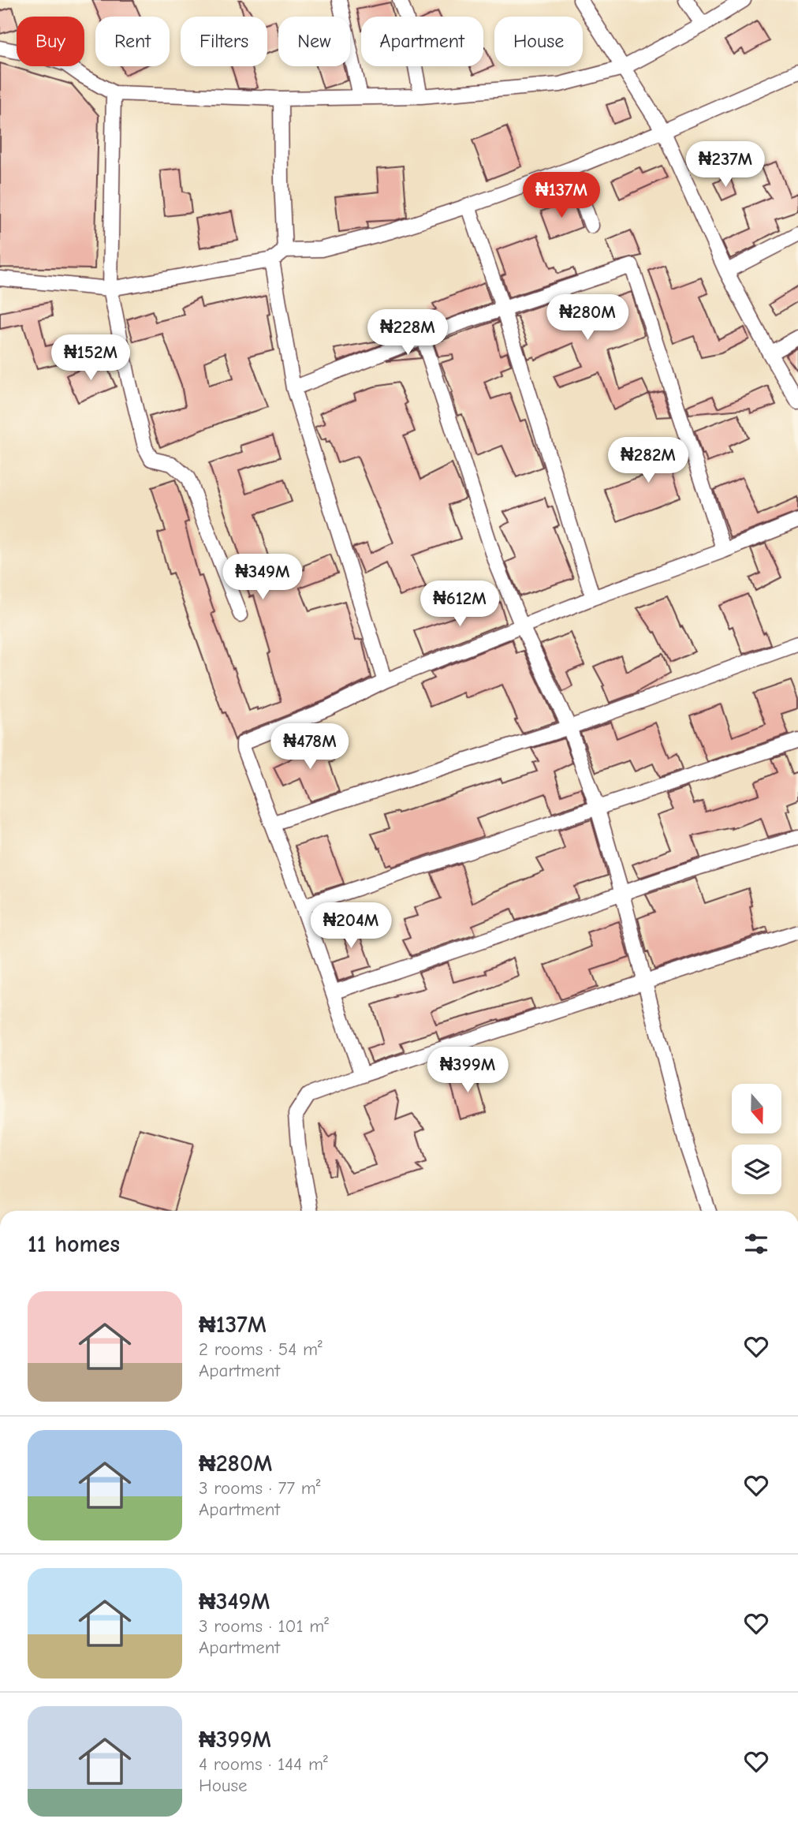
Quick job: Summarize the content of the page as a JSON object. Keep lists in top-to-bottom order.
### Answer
{
  "north": "bottom",
  "page": {
    "chip": [
      "Buy",
      "Rent",
      "Filters",
      "New",
      "Apartment",
      "House"
    ],
    "price": [
      "₦237M",
      "₦137M",
      "₦280M",
      "₦228M",
      "₦152M",
      "₦282M",
      "₦349M",
      "₦612M",
      "₦478M",
      "₦204M",
      "₦399M"
    ],
    "heading": "11 homes",
    "list": [
      {
        "name": "₦137M",
        "note": "2 rooms · 54 m² · Apartment"
      },
      {
        "name": "₦280M",
        "note": "3 rooms · 77 m² · Apartment"
      },
      {
        "name": "₦349M",
        "note": "3 rooms · 101 m² · Apartment"
      },
      {
        "name": "₦399M",
        "note": "4 rooms · 144 m² · House"
      }
    ]
  }
}
